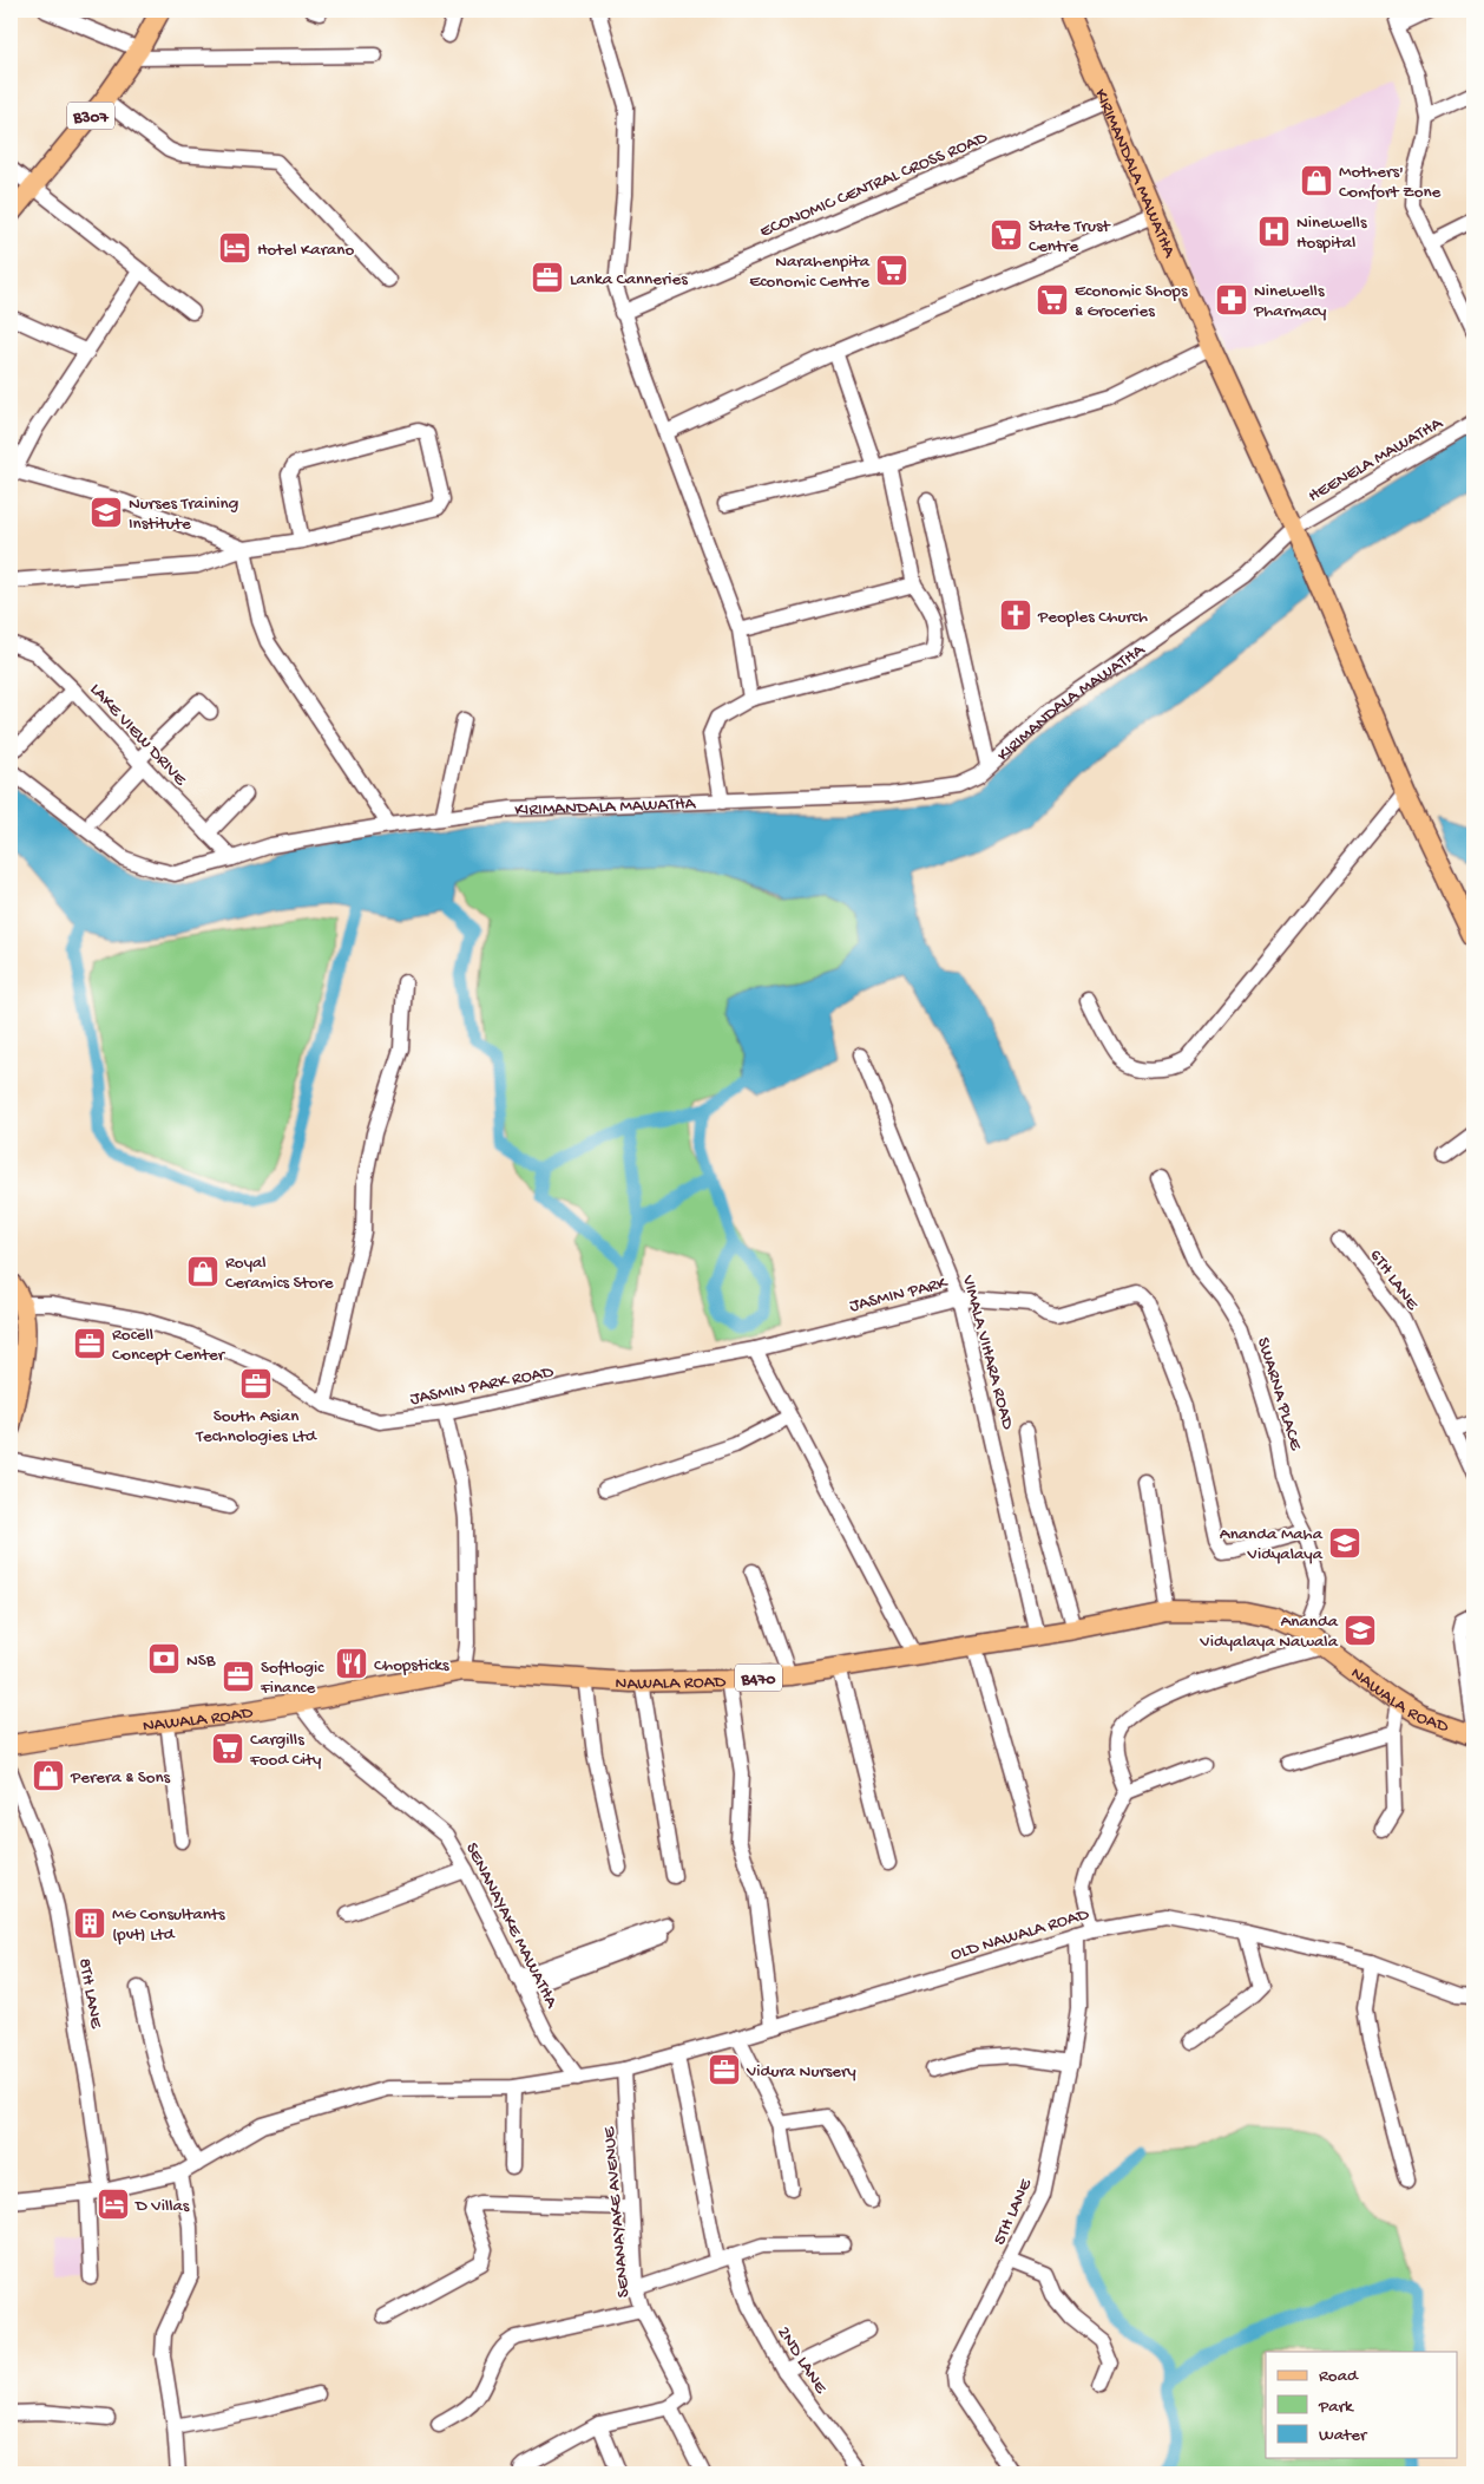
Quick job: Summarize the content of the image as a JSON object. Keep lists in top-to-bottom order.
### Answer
{
  "streets": {
    "main road": [
      "B307",
      "KIRIMANDALA MAWATHA",
      "B470",
      "NAWALA ROAD"
    ],
    "street": [
      "ECONOMIC CENTRAL CROSS ROAD",
      "HEENELA MAWATHA",
      "LAKE VIEW DRIVE",
      "6TH LANE",
      "JASMIN PARK",
      "VIMALA VIHARA ROAD",
      "JASMIN PARK ROAD",
      "SWARNA PLACE",
      "SENANAYAKE MAWATHA",
      "OLD NAWALA ROAD",
      "8TH LANE",
      "5TH LANE",
      "SENANAYAKE AVENUE",
      "2ND LANE"
    ]
  },
  "crossings": [
    ["KIRIMANDALA MAWATHA", "ECONOMIC CENTRAL CROSS ROAD"],
    ["KIRIMANDALA MAWATHA", "HEENELA MAWATHA"],
    ["KIRIMANDALA MAWATHA", "LAKE VIEW DRIVE"],
    ["JASMIN PARK", "VIMALA VIHARA ROAD"],
    ["JASMIN PARK", "JASMIN PARK ROAD"],
    ["JASMIN PARK", "SWARNA PLACE"],
    ["VIMALA VIHARA ROAD", "NAWALA ROAD"],
    ["SWARNA PLACE", "NAWALA ROAD"],
    ["NAWALA ROAD", "SENANAYAKE MAWATHA"],
    ["SENANAYAKE MAWATHA", "OLD NAWALA ROAD"],
    ["OLD NAWALA ROAD", "5TH LANE"],
    ["OLD NAWALA ROAD", "SENANAYAKE AVENUE"]
  ],
  "places": {
    "shop": ["Mothers' Comfort Zone", "Royal Ceramics Store", "Perera & Sons"],
    "hospital": ["Ninewells Hospital"],
    "supermarket": [
      "State Trust Centre",
      "Narahenpita Economic Centre",
      "Economic Shops & Groceries",
      "Cargills Food City"
    ],
    "hotel": ["Hotel Karano", "D Villas"],
    "office": [
      "Lanka Canneries",
      "Rocell Concept Center",
      "South Asian Technologies Ltd",
      "Softlogic Finance",
      "Vidura Nursery"
    ],
    "pharmacy": ["Ninewells Pharmacy"],
    "school or university": ["Nurses Training Institute", "Ananda Maha Vidyalaya", "Ananda Vidyalaya Nawala"],
    "church": ["Peoples Church"],
    "bank": ["NSB"],
    "restaurant": ["Chopsticks"],
    "building": ["MG Consultants (pvt) Ltd"]
  },
  "legend": ["Road", "Park", "Water"]
}
